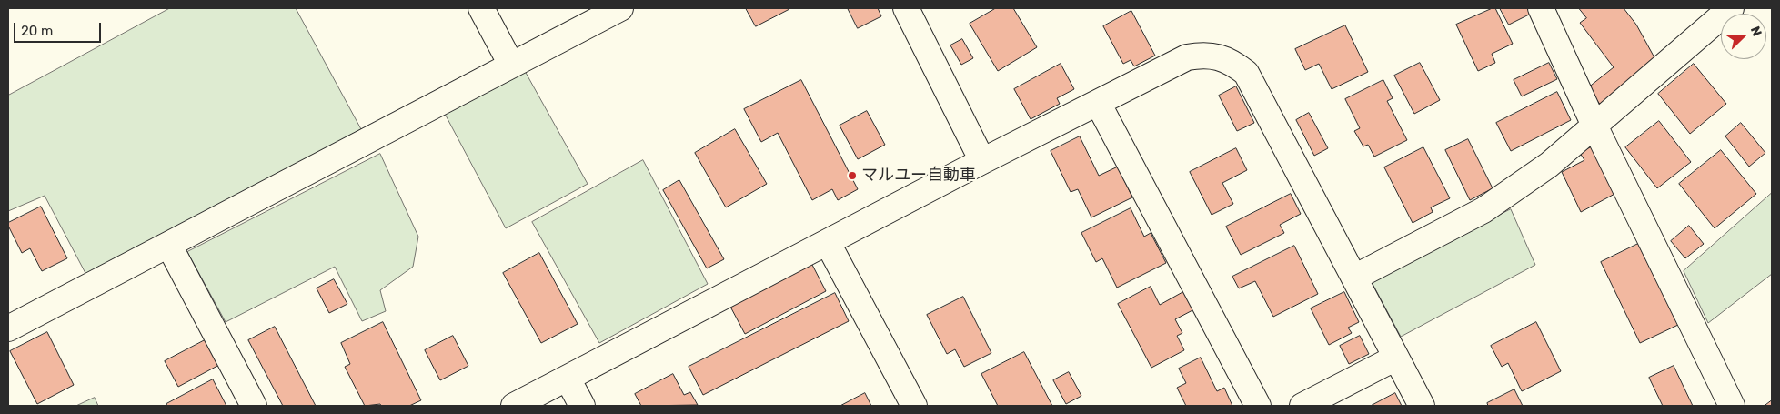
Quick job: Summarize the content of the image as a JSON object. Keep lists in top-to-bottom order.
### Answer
{
  "places": ["マルユー自動車"],
  "scale_bar": "20 m",
  "north": "right"
}
